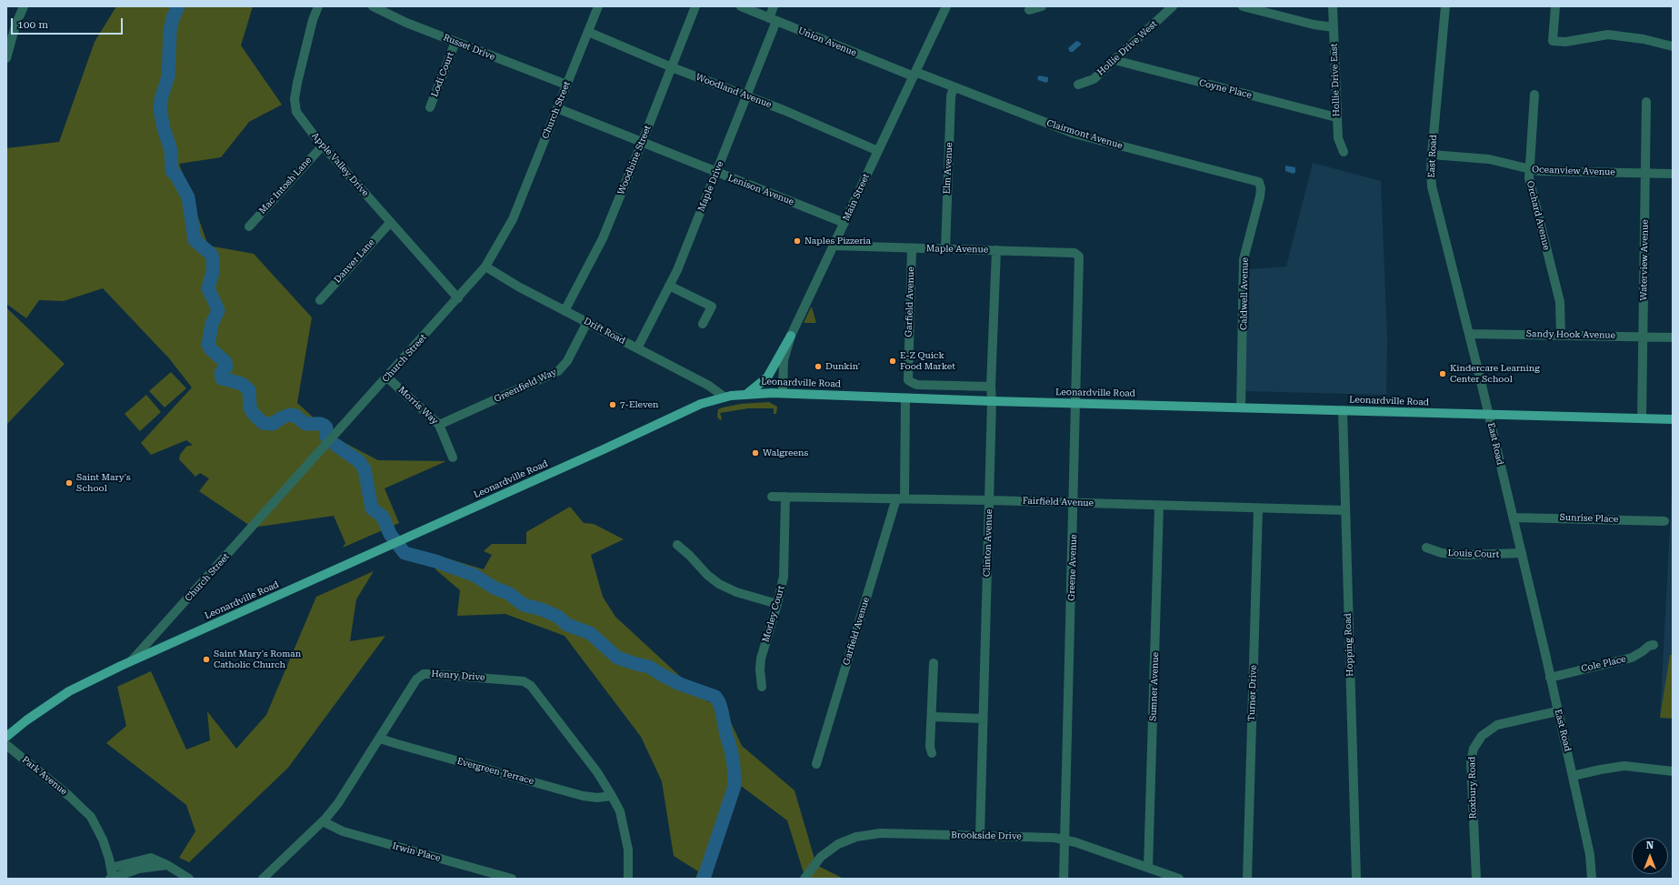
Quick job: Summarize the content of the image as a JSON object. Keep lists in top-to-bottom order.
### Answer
{
  "streets": {
    "main road": ["Leonardville Road"],
    "street": [
      "Union Avenue",
      "Russet Drive",
      "Hollie Drive West",
      "Lodi Court",
      "Hollie Drive East",
      "Coyne Place",
      "Woodland Avenue",
      "Church Street",
      "Clairmont Avenue",
      "East Road",
      "Woodbine Street",
      "Apple Valley Drive",
      "Elm Avenue",
      "Oceanview Avenue",
      "Mac Intosh Lane",
      "Maple Drive",
      "Lenison Avenue",
      "Main Street",
      "Orchard Avenue",
      "Maple Avenue",
      "Waterview Avenue",
      "Danver Lane",
      "Caldwell Avenue",
      "Garfield Avenue",
      "Drift Road",
      "Sandy Hook Avenue",
      "Greenfield Way",
      "Morris Way",
      "Fairfield Avenue",
      "Sunrise Place",
      "Clinton Avenue",
      "Louis Court",
      "Greene Avenue",
      "Morley Court",
      "Hopping Road",
      "Cole Place",
      "Henry Drive",
      "Sumner Avenue",
      "Turner Drive",
      "Evergreen Terrace",
      "Park Avenue",
      "Roxbury Road",
      "Brookside Drive",
      "Irwin Place"
    ]
  },
  "crossings": [
    ["Union Avenue", "Clairmont Avenue"],
    ["Union Avenue", "Maple Drive"],
    ["Union Avenue", "Main Street"],
    ["Russet Drive", "Lodi Court"],
    ["Russet Drive", "Church Street"],
    ["Hollie Drive West", "Coyne Place"],
    ["Hollie Drive East", "Coyne Place"],
    ["Woodland Avenue", "Church Street"],
    ["Woodland Avenue", "Woodbine Street"],
    ["Woodland Avenue", "Maple Drive"],
    ["Woodland Avenue", "Main Street"],
    ["Church Street", "Apple Valley Drive"],
    ["Church Street", "Lenison Avenue"],
    ["Church Street", "Drift Road"],
    ["Church Street", "Leonardville Road"],
    ["Church Street", "Morris Way"],
    ["Clairmont Avenue", "Elm Avenue"],
    ["Clairmont Avenue", "Main Street"],
    ["Clairmont Avenue", "Caldwell Avenue"],
    ["East Road", "Oceanview Avenue"],
    ["East Road", "Sandy Hook Avenue"],
    ["East Road", "Leonardville Road"],
    ["East Road", "Sunrise Place"],
    ["East Road", "Louis Court"],
    ["East Road", "Cole Place"],
    ["East Road", "Roxbury Road"],
    ["Woodbine Street", "Lenison Avenue"],
    ["Woodbine Street", "Drift Road"],
    ["Apple Valley Drive", "Mac Intosh Lane"],
    ["Apple Valley Drive", "Danver Lane"],
    ["Elm Avenue", "Maple Avenue"],
    ["Oceanview Avenue", "Orchard Avenue"],
    ["Oceanview Avenue", "Waterview Avenue"],
    ["Maple Drive", "Lenison Avenue"],
    ["Maple Drive", "Drift Road"],
    ["Lenison Avenue", "Main Street"],
    ["Main Street", "Maple Avenue"],
    ["Main Street", "Leonardville Road"],
    ["Orchard Avenue", "Sandy Hook Avenue"],
    ["Maple Avenue", "Garfield Avenue"],
    ["Maple Avenue", "Clinton Avenue"],
    ["Maple Avenue", "Greene Avenue"],
    ["Waterview Avenue", "Sandy Hook Avenue"],
    ["Waterview Avenue", "Leonardville Road"],
    ["Caldwell Avenue", "Leonardville Road"],
    ["Garfield Avenue", "Leonardville Road"],
    ["Garfield Avenue", "Fairfield Avenue"],
    ["Garfield Avenue", "Clinton Avenue"],
    ["Drift Road", "Leonardville Road"],
    ["Drift Road", "Greenfield Way"],
    ["Leonardville Road", "Clinton Avenue"],
    ["Leonardville Road", "Greene Avenue"],
    ["Leonardville Road", "Hopping Road"],
    ["Greenfield Way", "Morris Way"],
    ["Fairfield Avenue", "Clinton Avenue"],
    ["Fairfield Avenue", "Greene Avenue"],
    ["Fairfield Avenue", "Morley Court"],
    ["Fairfield Avenue", "Hopping Road"],
    ["Fairfield Avenue", "Sumner Avenue"],
    ["Fairfield Avenue", "Turner Drive"],
    ["Clinton Avenue", "Brookside Drive"],
    ["Greene Avenue", "Brookside Drive"],
    ["Henry Drive", "Evergreen Terrace"],
    ["Henry Drive", "Irwin Place"],
    ["Sumner Avenue", "Brookside Drive"]
  ],
  "places": [
    "Naples Pizzeria",
    "E-Z Quick Food Market",
    "Dunkin'",
    "Kindercare Learning Center School",
    "7-Eleven",
    "Walgreens",
    "Saint Mary's School",
    "Saint Mary's Roman Catholic Church"
  ],
  "scale_bar": "100 m",
  "north": "top"
}
